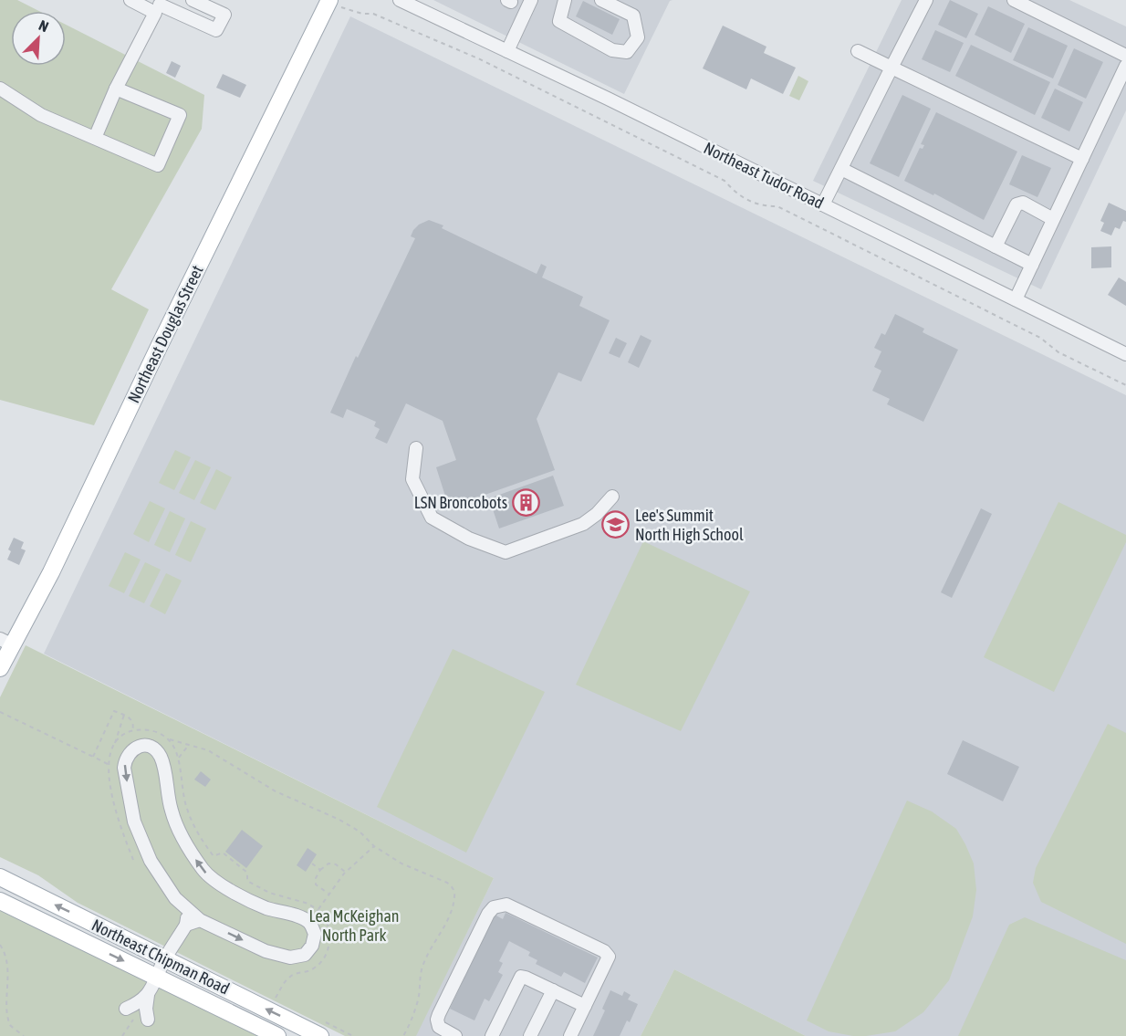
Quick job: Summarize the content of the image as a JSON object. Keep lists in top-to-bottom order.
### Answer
{
  "streets": {
    "main road": ["Northeast Douglas Street", "Northeast Chipman Road"],
    "street": ["Northeast Tudor Road"]
  },
  "parks": ["Lea McKeighan North Park"],
  "places": {
    "building": ["LSN Broncobots"],
    "school or university": ["Lee's Summit North High School"]
  },
  "north": "top right"
}
